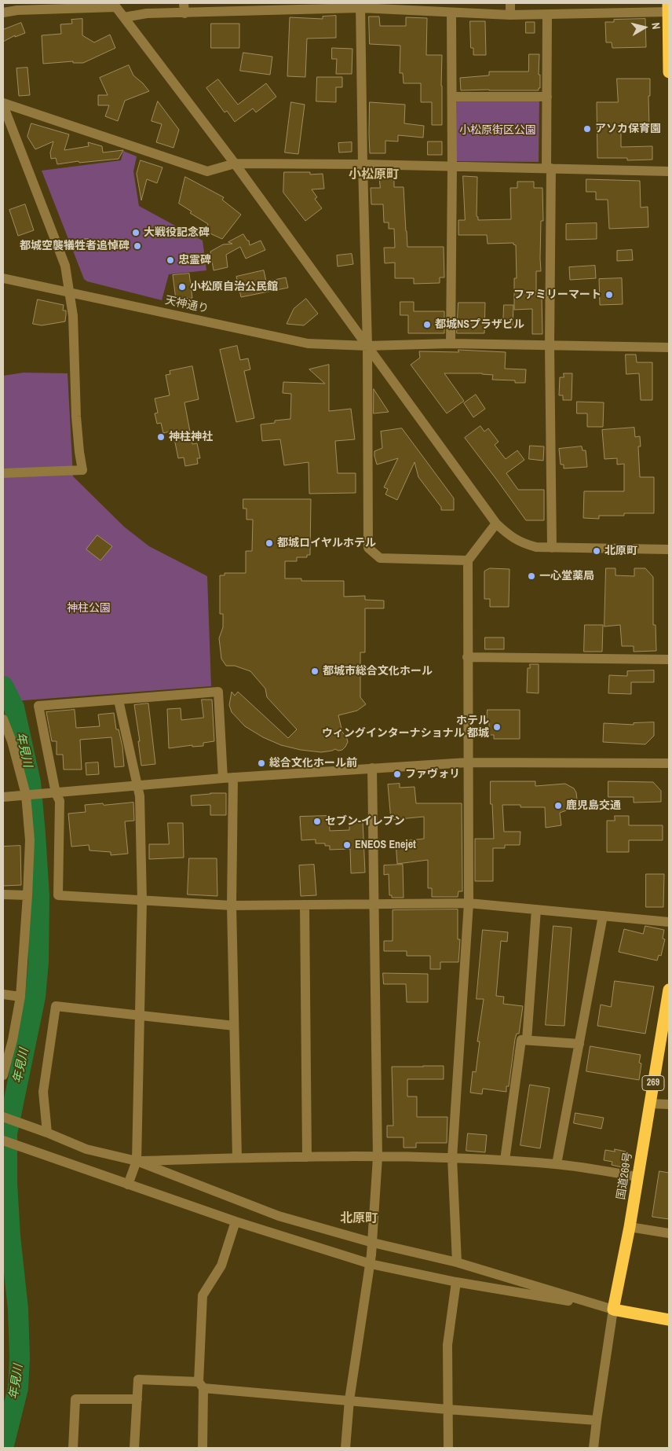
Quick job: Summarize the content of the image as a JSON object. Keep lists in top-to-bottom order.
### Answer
{
  "streets": {
    "highway": ["269", "国道269号"],
    "street": ["天神通り"]
  },
  "districts": ["小松原町", "北原町"],
  "water": ["年見川"],
  "parks": ["小松原街区公園", "神柱公園"],
  "places": [
    "アソカ保育園",
    "大戦役記念碑",
    "都城空襲犠牲者追悼碑",
    "忠霊碑",
    "小松原自治公民館",
    "ファミリーマート",
    "都城NSプラザビル",
    "神柱神社",
    "都城ロイヤルホテル",
    "北原町",
    "一心堂薬局",
    "都城市総合文化ホール",
    "ホテル ウィングインターナショナル 都城",
    "総合文化ホール前",
    "ファヴォリ",
    "鹿児島交通",
    "セブン-イレブン",
    "ENEOS Enejet"
  ],
  "north": "right"
}
